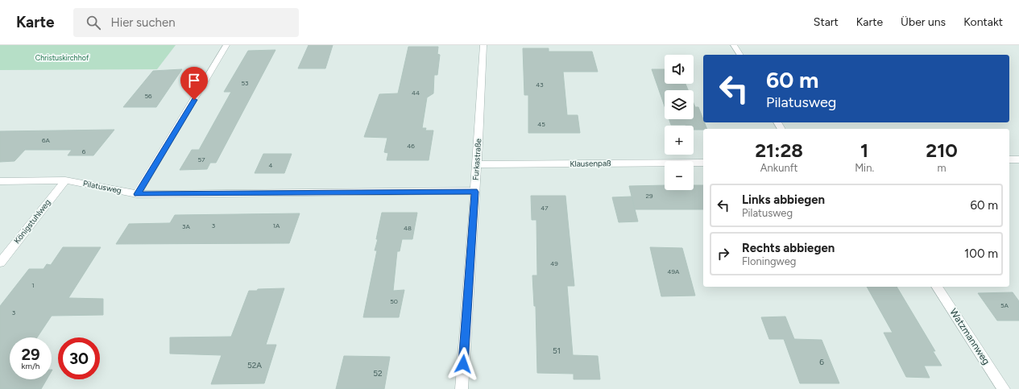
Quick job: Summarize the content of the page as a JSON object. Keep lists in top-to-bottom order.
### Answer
{
  "streets": {
    "street": [
      "Furkastraße",
      "Klausenpaß",
      "Pilatusweg",
      "Königstuhlweg",
      "Watzmannweg"
    ]
  },
  "crossings": [
    ["Furkastraße", "Klausenpaß"],
    ["Furkastraße", "Pilatusweg"],
    ["Pilatusweg", "Königstuhlweg"]
  ],
  "parks": ["Christuskirchhof"],
  "house_numbers": [
    "53",
    "43",
    "44",
    "56",
    "45",
    "6A",
    "46",
    "6",
    "57",
    "4",
    "29",
    "47",
    "3",
    "1A",
    "3A",
    "48",
    "49",
    "49A",
    "1",
    "50",
    "5A",
    "3",
    "51",
    "6",
    "52A",
    "52"
  ],
  "page": {
    "header": "Karte",
    "search": "Hier suchen",
    "nav": [
      "Start",
      "Karte",
      "Über uns",
      "Kontakt"
    ],
    "map_buttons": ["+", "−"],
    "turn": ["60 m", "Pilatusweg"],
    "eta": [
      "21:28",
      "Ankunft",
      "1",
      "Min.",
      "210",
      "m"
    ],
    "list": [
      {
        "name": "Links abbiegen",
        "note": "Pilatusweg",
        "value": "60 m"
      },
      {
        "name": "Rechts abbiegen",
        "note": "Floningweg",
        "value": "100 m"
      }
    ],
    "speed": "29 km/h",
    "limit": "30"
  }
}
